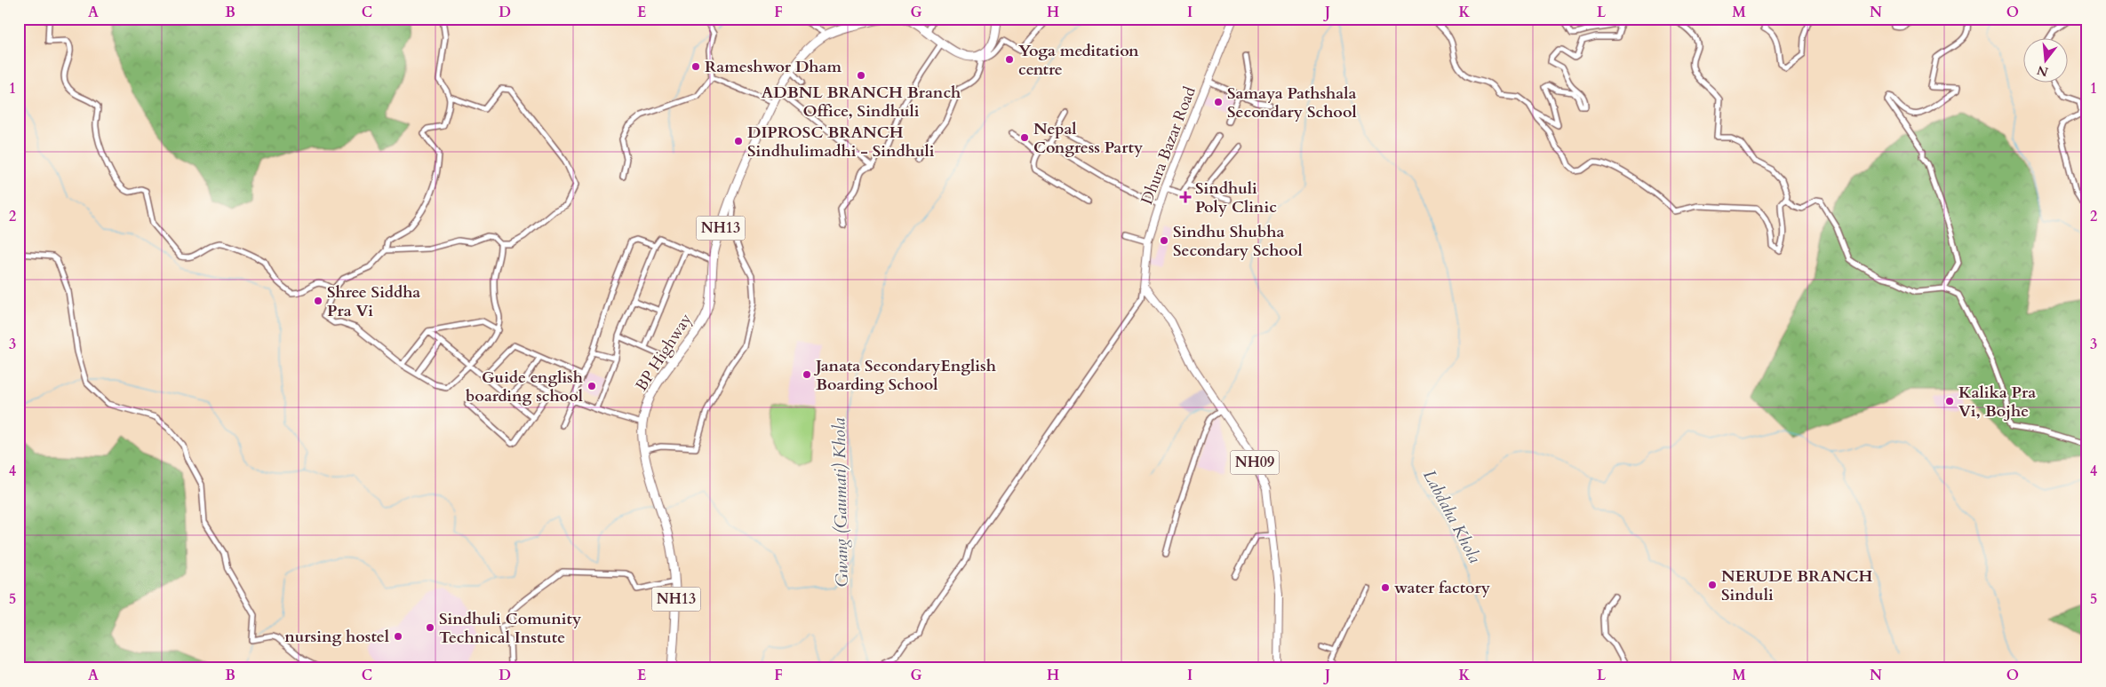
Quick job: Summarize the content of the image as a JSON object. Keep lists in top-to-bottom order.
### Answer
{
  "streets": {
    "highway": ["NH13", "BP Highway"],
    "main road": ["Dhura Bazar Road", "NH09"]
  },
  "crossings": [
    ["Dhura Bazar Road", "NH09"]
  ],
  "water": ["Gwang (Gaumati) Khola", "Labdaha Khola"],
  "places": {
    "other": [
      "Yoga meditation centre",
      "Rameshwor Dham",
      "ADBNL BRANCH Branch Office, Sindhuli",
      "Samaya Pathshala Secondary School",
      "Nepal Congress Party",
      "DIPROSC BRANCH Sindhulimadhi - Sindhuli",
      "Sindhu Shubha Secondary School",
      "Shree Siddha Pra Vi",
      "Janata SecondaryEnglish Boarding School",
      "Guide english boarding school",
      "Kalika Pra Vi, Bojhe",
      "NERUDE BRANCH Sinduli",
      "water factory",
      "Sindhuli Comunity Technical Instute",
      "nursing hostel"
    ],
    "health": ["Sindhuli Poly Clinic"]
  },
  "north": "bottom",
  "grid": {
    "columns": [
      "A",
      "B",
      "C",
      "D",
      "E",
      "F",
      "G",
      "H",
      "I",
      "J",
      "K",
      "L",
      "M",
      "N",
      "O"
    ],
    "rows": [
      "1",
      "2",
      "3",
      "4",
      "5"
    ]
  }
}
